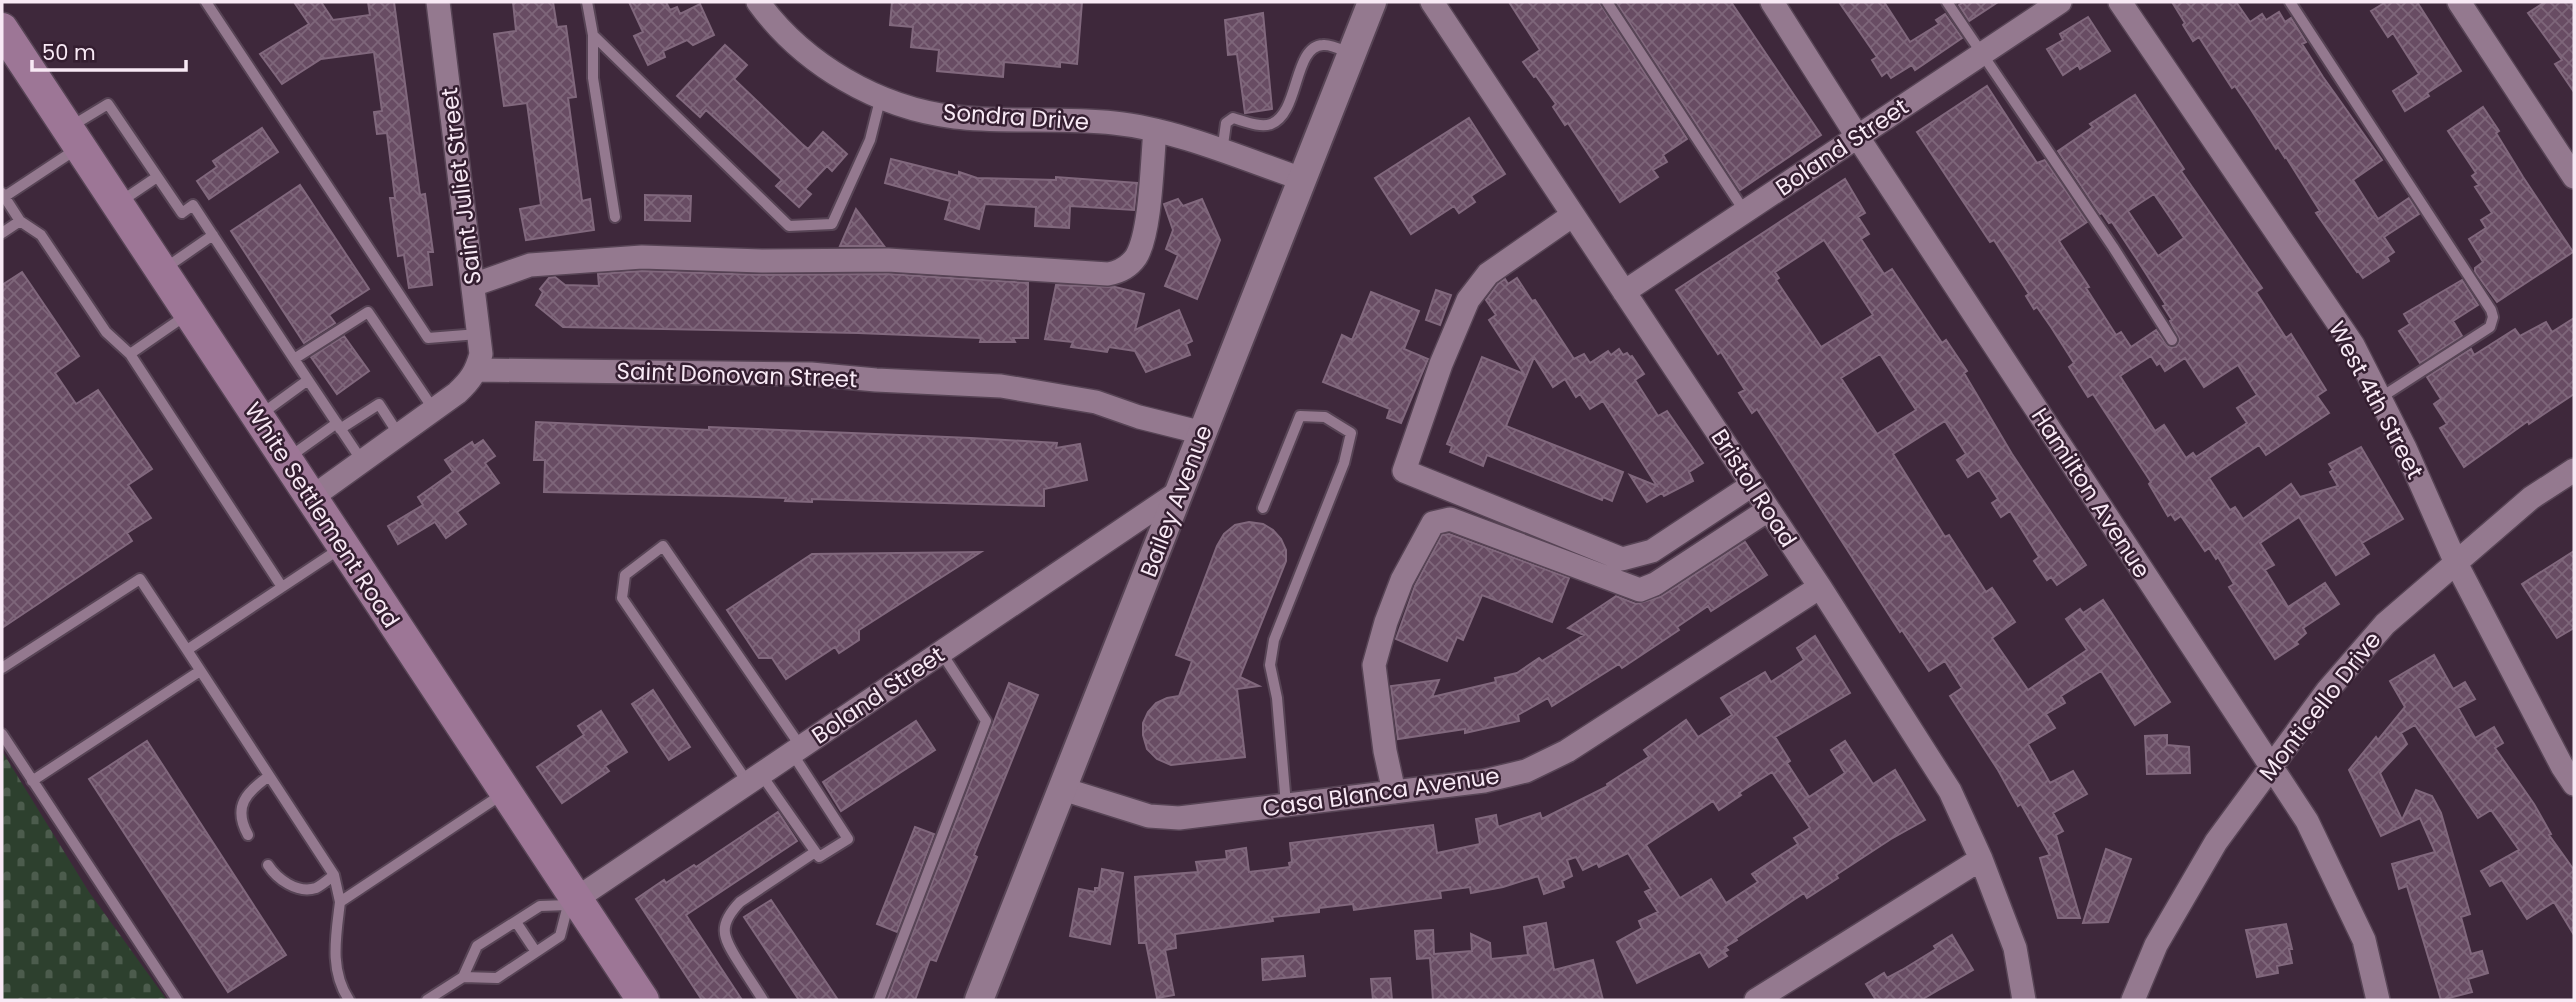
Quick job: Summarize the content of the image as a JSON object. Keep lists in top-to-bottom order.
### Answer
{
  "streets": {
    "main road": ["White Settlement Road"],
    "street": [
      "Sondra Drive",
      "Boland Street",
      "Saint Juliet Street",
      "Saint Donovan Street",
      "West 4th Street",
      "Bristol Road",
      "Hamilton Avenue",
      "Bailey Avenue",
      "Monticello Drive",
      "Casa Blanca Avenue"
    ]
  },
  "crossings": [
    ["Sondra Drive", "Bailey Avenue"],
    ["Boland Street", "Bristol Road"],
    ["Boland Street", "Hamilton Avenue"],
    ["Boland Street", "Bailey Avenue"],
    ["Boland Street", "White Settlement Road"],
    ["Saint Juliet Street", "Saint Donovan Street"],
    ["Saint Donovan Street", "Bailey Avenue"],
    ["West 4th Street", "Monticello Drive"],
    ["Bristol Road", "Casa Blanca Avenue"],
    ["Hamilton Avenue", "Monticello Drive"],
    ["Bailey Avenue", "Casa Blanca Avenue"]
  ],
  "scale_bar": "50 m"
}
